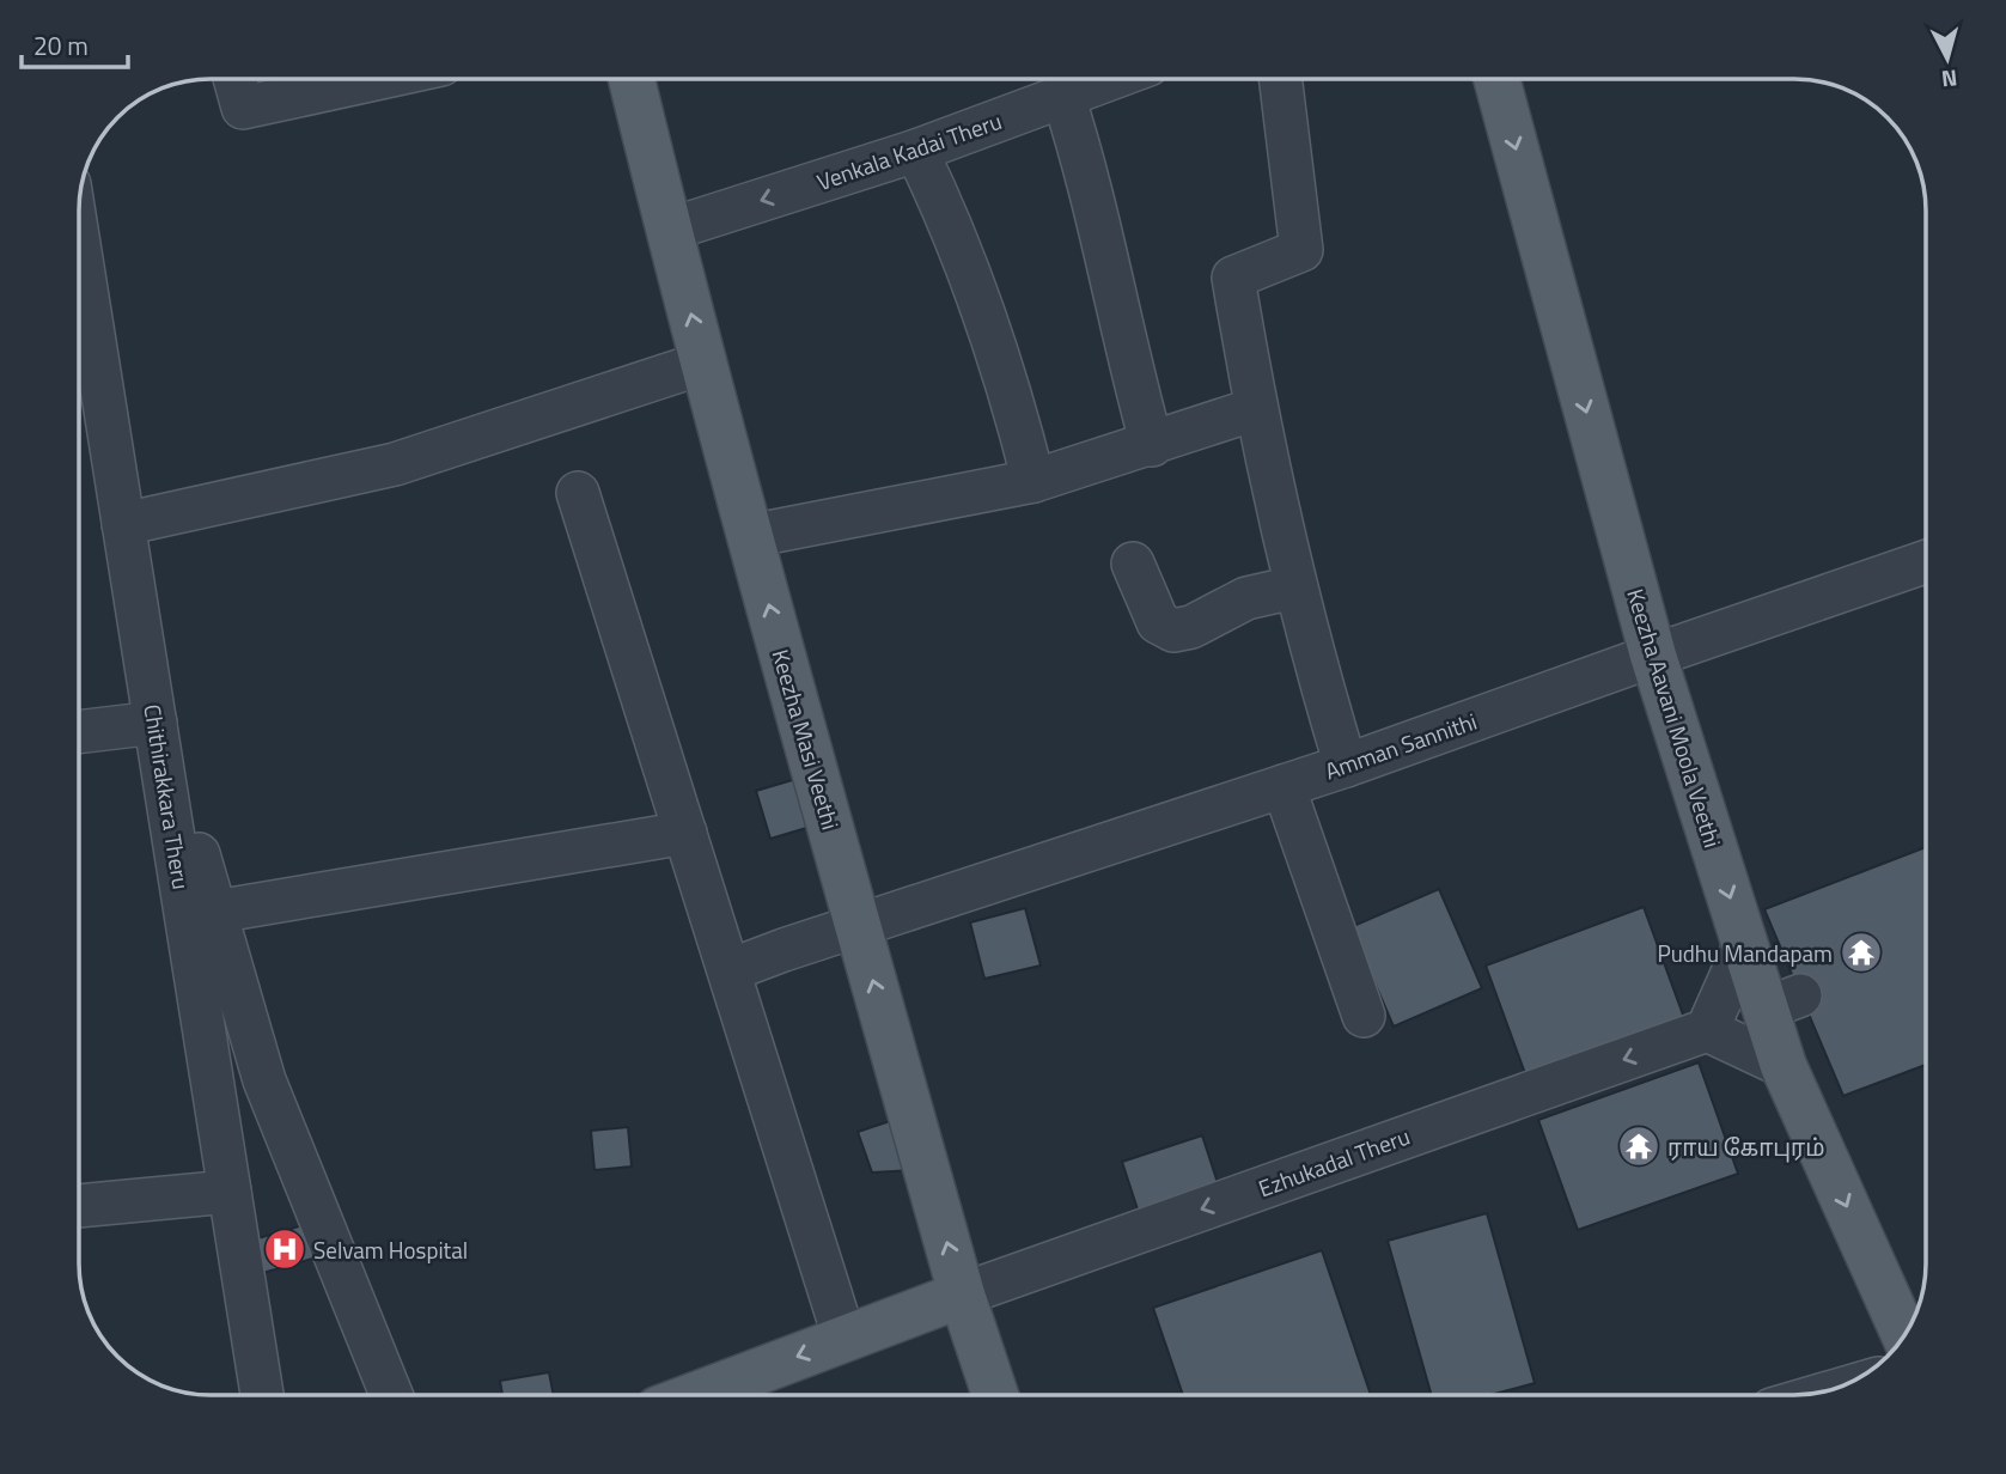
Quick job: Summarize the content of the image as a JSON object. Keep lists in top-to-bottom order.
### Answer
{
  "streets": {
    "main road": ["Keezha Aavani Moola Veethi", "Keezha Masi Veethi"],
    "street": [
      "Venkala Kadai Theru",
      "Amman Sannithi",
      "Chithirakkara Theru",
      "Ezhukadal Theru"
    ]
  },
  "crossings": [
    ["Venkala Kadai Theru", "Keezha Masi Veethi"],
    ["Keezha Aavani Moola Veethi", "Amman Sannithi"],
    ["Keezha Masi Veethi", "Amman Sannithi"],
    ["Keezha Masi Veethi", "Ezhukadal Theru"]
  ],
  "one_way": ["Keezha Aavani Moola Veethi", "Keezha Masi Veethi", "Ezhukadal Theru"],
  "places": {
    "temple": ["Pudhu Mandapam", "ராய கோபுரம்"],
    "hospital": ["Selvam Hospital"]
  },
  "scale_bar": "20 m",
  "north": "bottom"
}
